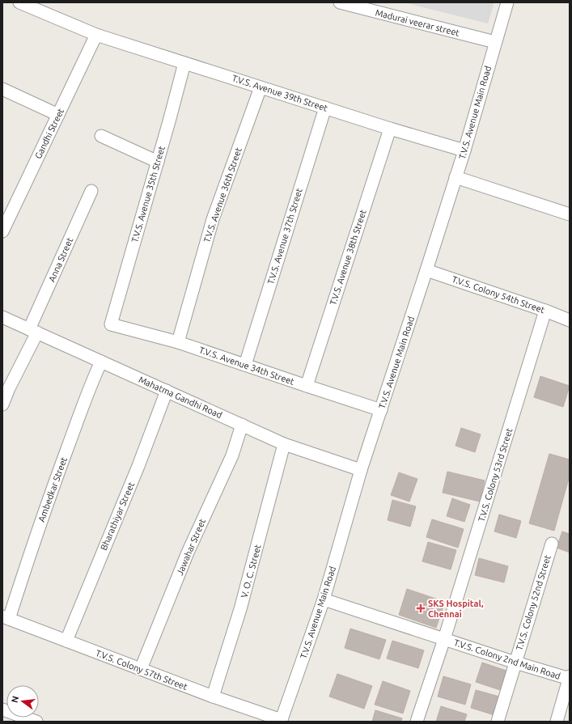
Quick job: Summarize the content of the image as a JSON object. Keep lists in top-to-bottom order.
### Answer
{
  "streets": {
    "street": [
      "Madurai veerar street",
      "T.V.S. Avenue 39th Street",
      "T.V.S. Avenue Main Road",
      "Gandhi Street",
      "T.V.S. Avenue 35th Street",
      "T.V.S. Avenue 36th Street",
      "T.V.S. Avenue 37th Street",
      "T.V.S. Avenue 38th Street",
      "Anna Street",
      "T.V.S. Colony 54th Street",
      "T.V.S. Avenue 34th Street",
      "Mahatma Gandhi Road",
      "T.V.S. Colony 53rd Street",
      "Ambedkar Street",
      "Bharathiyar Street",
      "Jawahar Street",
      "V. O. C. Street",
      "T.V.S. Colony 52nd Street",
      "T.V.S. Colony 2nd Main Road",
      "T.V.S. Colony 57th Street"
    ]
  },
  "crossings": [
    ["Madurai veerar street", "T.V.S. Avenue Main Road"],
    ["T.V.S. Avenue 39th Street", "T.V.S. Avenue Main Road"],
    ["T.V.S. Avenue 39th Street", "Gandhi Street"],
    ["T.V.S. Avenue 39th Street", "T.V.S. Avenue 35th Street"],
    ["T.V.S. Avenue 39th Street", "T.V.S. Avenue 36th Street"],
    ["T.V.S. Avenue 39th Street", "T.V.S. Avenue 37th Street"],
    ["T.V.S. Avenue 39th Street", "T.V.S. Avenue 38th Street"],
    ["T.V.S. Avenue Main Road", "T.V.S. Colony 54th Street"],
    ["T.V.S. Avenue Main Road", "T.V.S. Avenue 34th Street"],
    ["T.V.S. Avenue Main Road", "Mahatma Gandhi Road"],
    ["T.V.S. Avenue Main Road", "T.V.S. Colony 2nd Main Road"],
    ["T.V.S. Avenue Main Road", "T.V.S. Colony 57th Street"],
    ["T.V.S. Avenue 35th Street", "T.V.S. Avenue 34th Street"],
    ["T.V.S. Avenue 36th Street", "T.V.S. Avenue 34th Street"],
    ["T.V.S. Avenue 37th Street", "T.V.S. Avenue 34th Street"],
    ["T.V.S. Avenue 38th Street", "T.V.S. Avenue 34th Street"],
    ["Anna Street", "Mahatma Gandhi Road"],
    ["T.V.S. Colony 54th Street", "T.V.S. Colony 53rd Street"],
    ["Mahatma Gandhi Road", "Ambedkar Street"],
    ["Mahatma Gandhi Road", "Bharathiyar Street"],
    ["Mahatma Gandhi Road", "Jawahar Street"],
    ["Mahatma Gandhi Road", "V. O. C. Street"],
    ["T.V.S. Colony 53rd Street", "T.V.S. Colony 2nd Main Road"],
    ["Ambedkar Street", "T.V.S. Colony 57th Street"],
    ["Bharathiyar Street", "T.V.S. Colony 57th Street"],
    ["Jawahar Street", "T.V.S. Colony 57th Street"],
    ["V. O. C. Street", "T.V.S. Colony 57th Street"],
    ["T.V.S. Colony 52nd Street", "T.V.S. Colony 2nd Main Road"]
  ],
  "places": {
    "health": ["SKS Hospital, Chennai"]
  },
  "north": "left"
}
